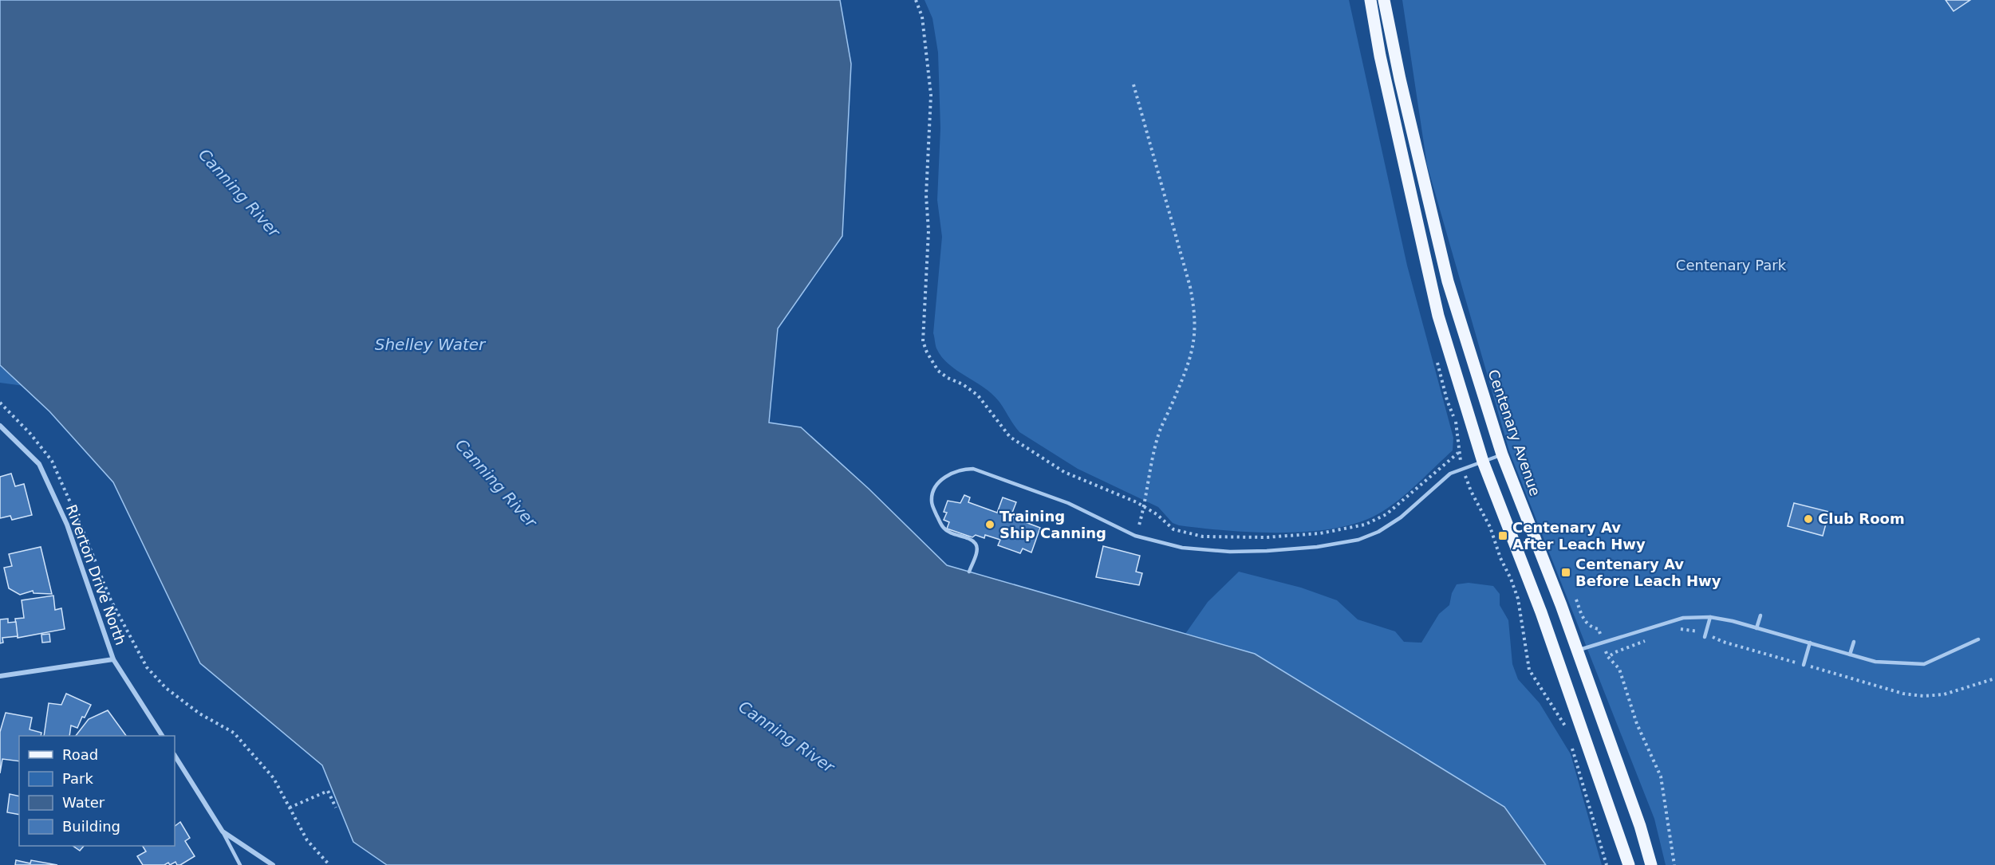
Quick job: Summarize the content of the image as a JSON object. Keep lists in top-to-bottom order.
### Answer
{
  "streets": {
    "main road": ["Centenary Avenue"],
    "street": ["Riverton Drive North"]
  },
  "water": ["Canning River", "Shelley Water"],
  "parks": ["Centenary Park"],
  "places": {
    "other": ["Club Room", "Training Ship Canning"],
    "transit": ["Centenary Av After Leach Hwy", "Centenary Av Before Leach Hwy"]
  },
  "legend": [
    "Road",
    "Park",
    "Water",
    "Building"
  ]
}
